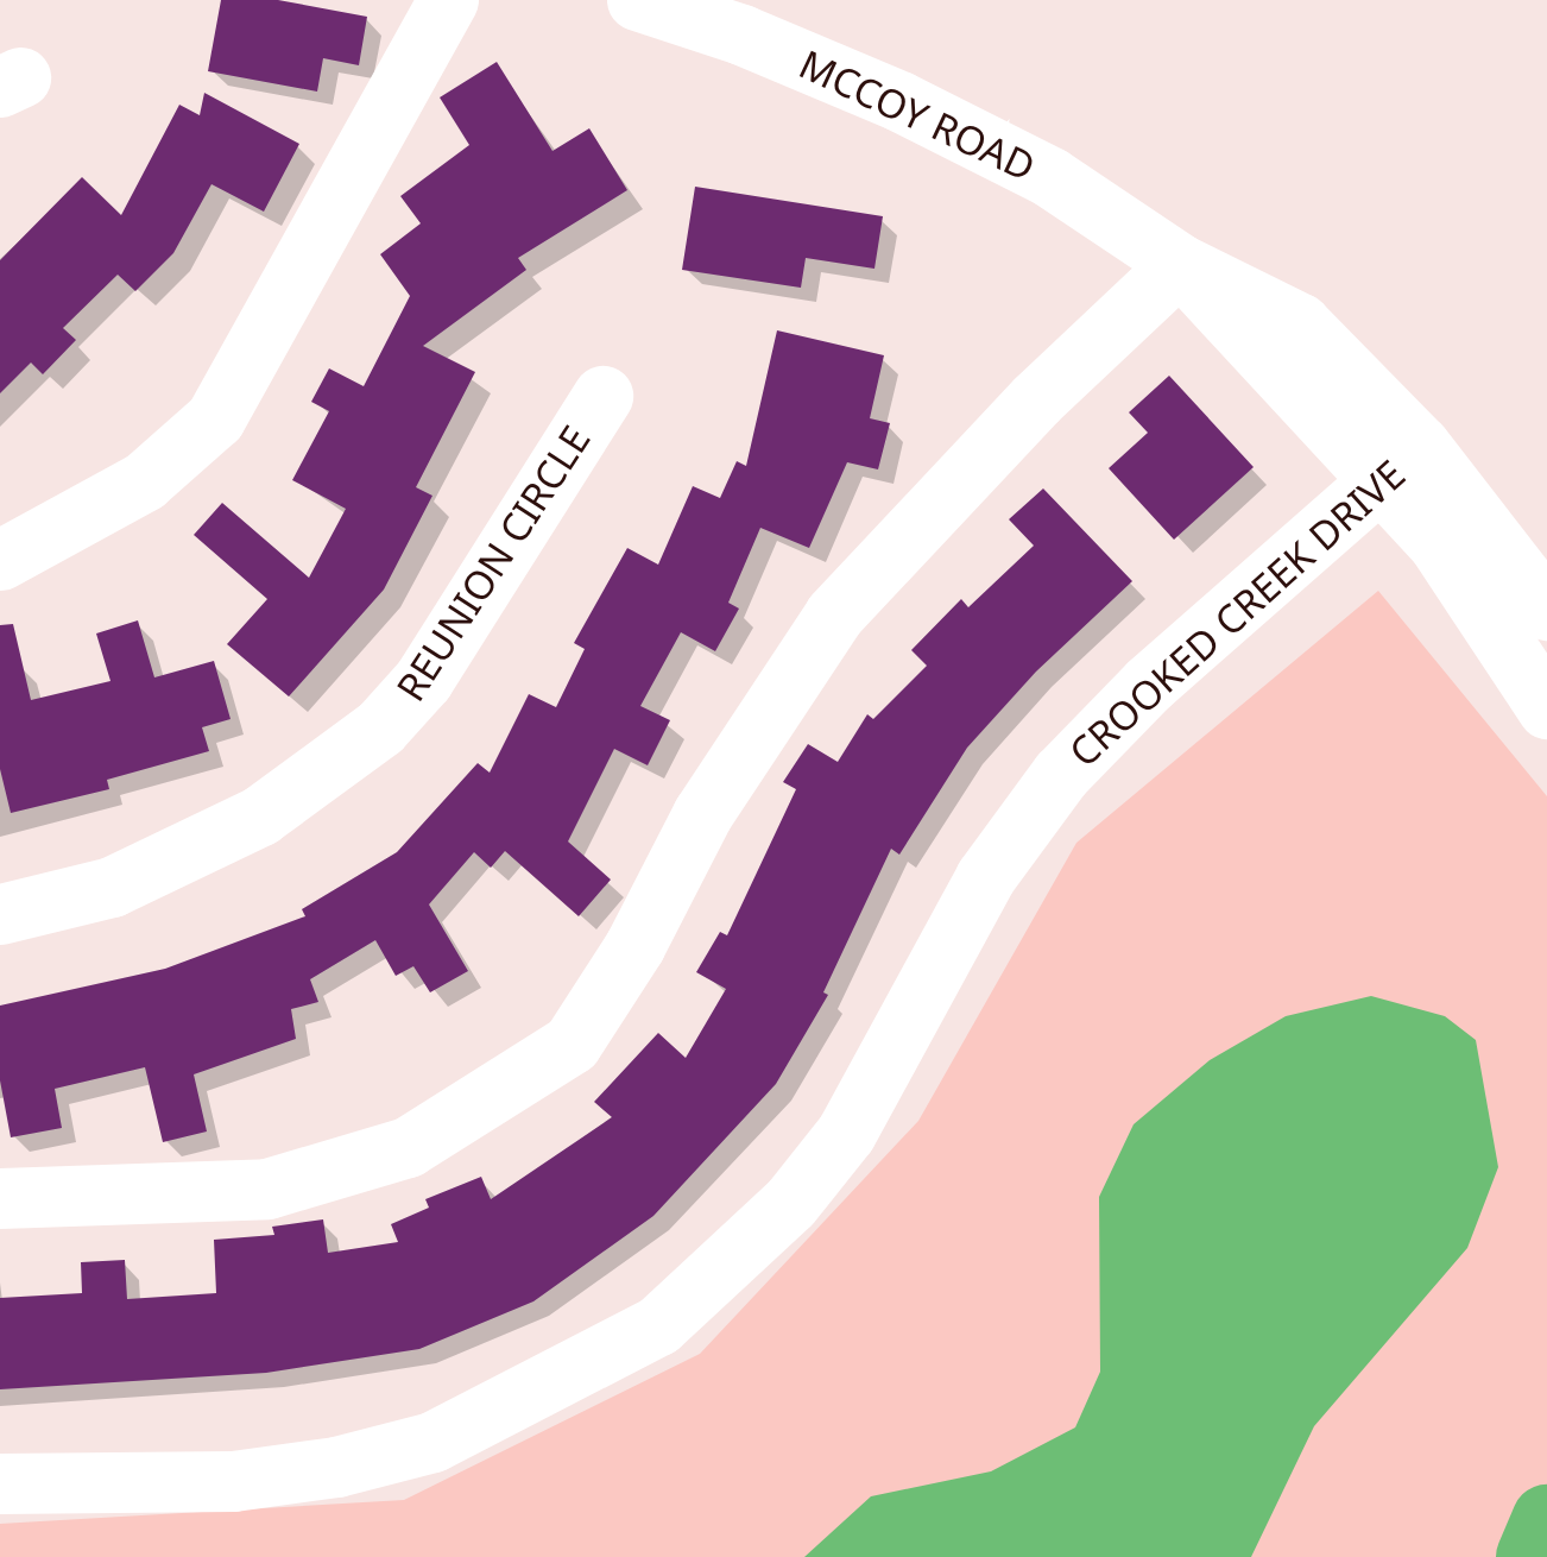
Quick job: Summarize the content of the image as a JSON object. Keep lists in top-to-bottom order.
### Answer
{
  "streets": {
    "street": ["MCCOY ROAD", "REUNION CIRCLE", "CROOKED CREEK DRIVE"]
  },
  "crossings": [
    ["MCCOY ROAD", "CROOKED CREEK DRIVE"]
  ]
}
